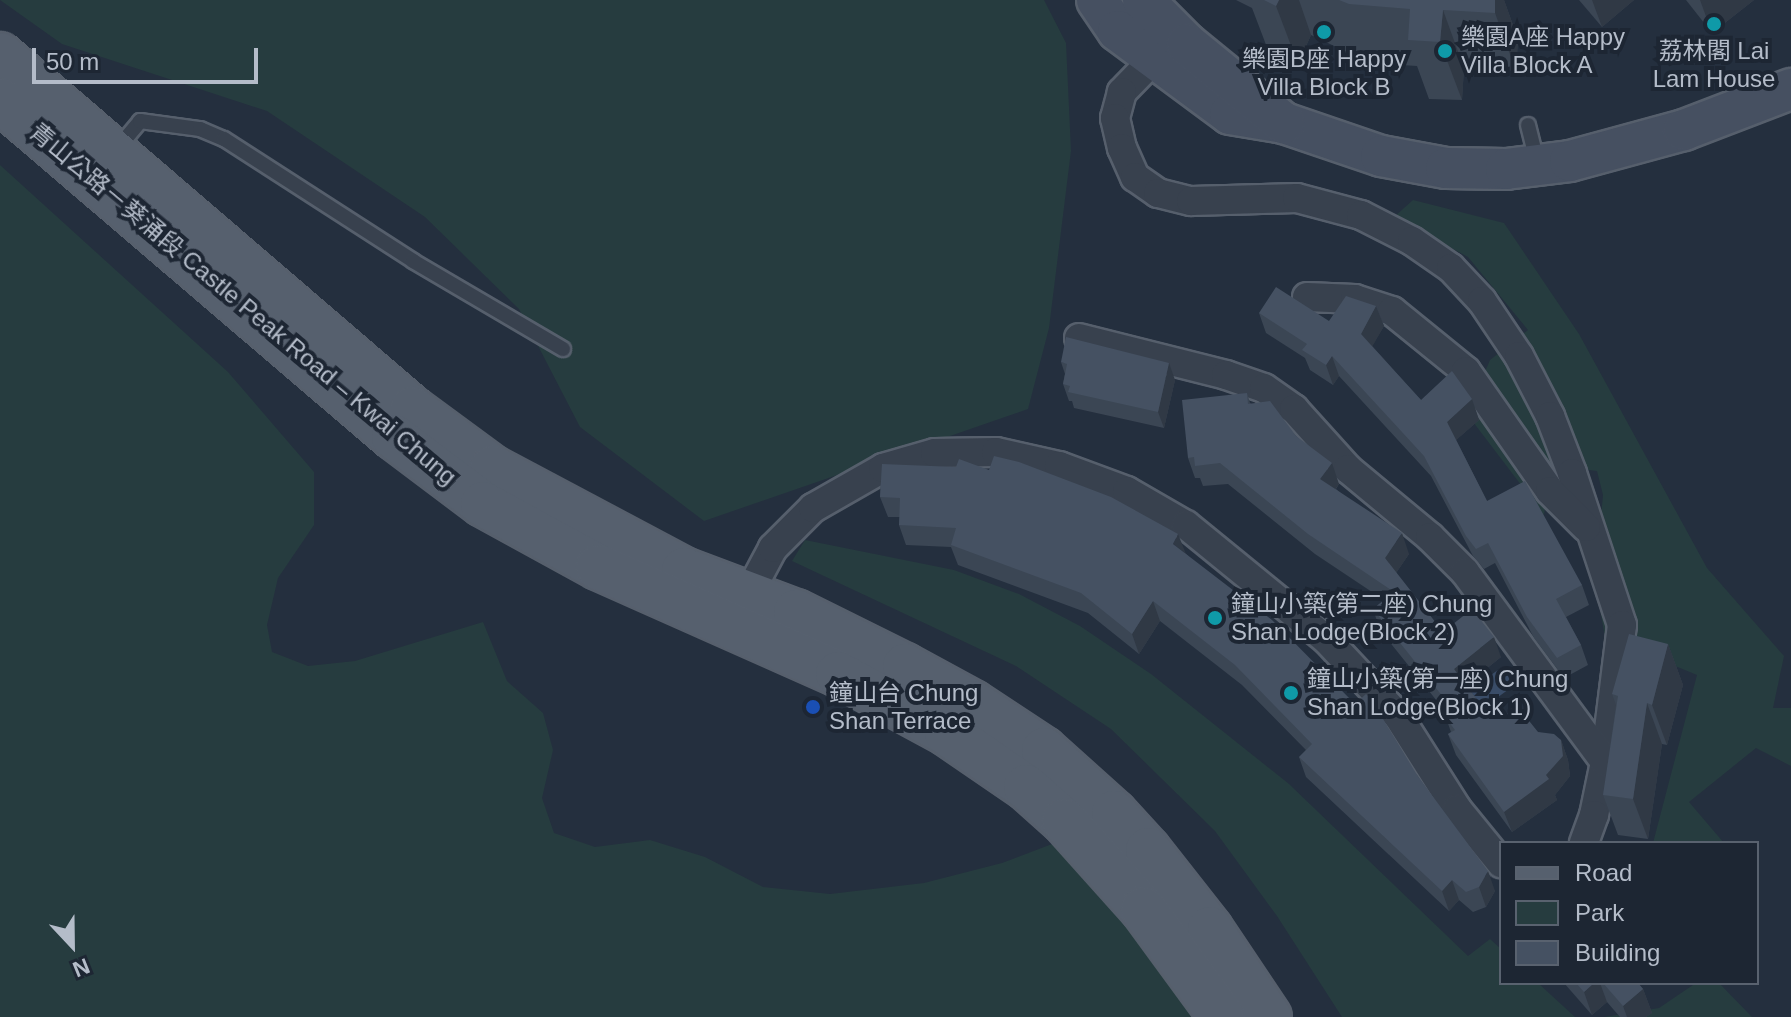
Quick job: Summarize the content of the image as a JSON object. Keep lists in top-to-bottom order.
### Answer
{
  "streets": {
    "main road": ["青山公路－葵涌段 Castle Peak Road – Kwai Chung"]
  },
  "places": [
    "荔林閣 Lai Lam House",
    "樂園B座 Happy Villa Block B",
    "樂園A座 Happy Villa Block A",
    "鐘山小築(第二座) Chung Shan Lodge(Block 2)",
    "鐘山小築(第一座) Chung Shan Lodge(Block 1)",
    "鐘山台 Chung Shan Terrace"
  ],
  "legend": ["Road", "Park", "Building"],
  "scale_bar": "50 m",
  "north": "bottom"
}
